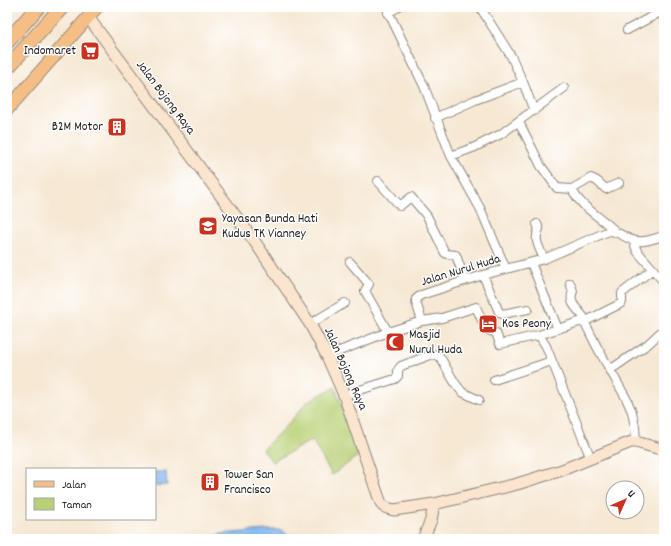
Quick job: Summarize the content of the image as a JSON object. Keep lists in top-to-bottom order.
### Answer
{
  "streets": {
    "street": ["Jalan Bojong Raya", "Jalan Nurul Huda"]
  },
  "places": {
    "supermarket": ["Indomaret"],
    "building": ["B2M Motor", "Tower San Francisco"],
    "school or university": ["Yayasan Bunda Hati Kudus TK Vianney"],
    "hotel": ["Kos Peony"],
    "mosque": ["Masjid Nurul Huda"]
  },
  "legend": ["Jalan", "Taman"],
  "north": "top right"
}
